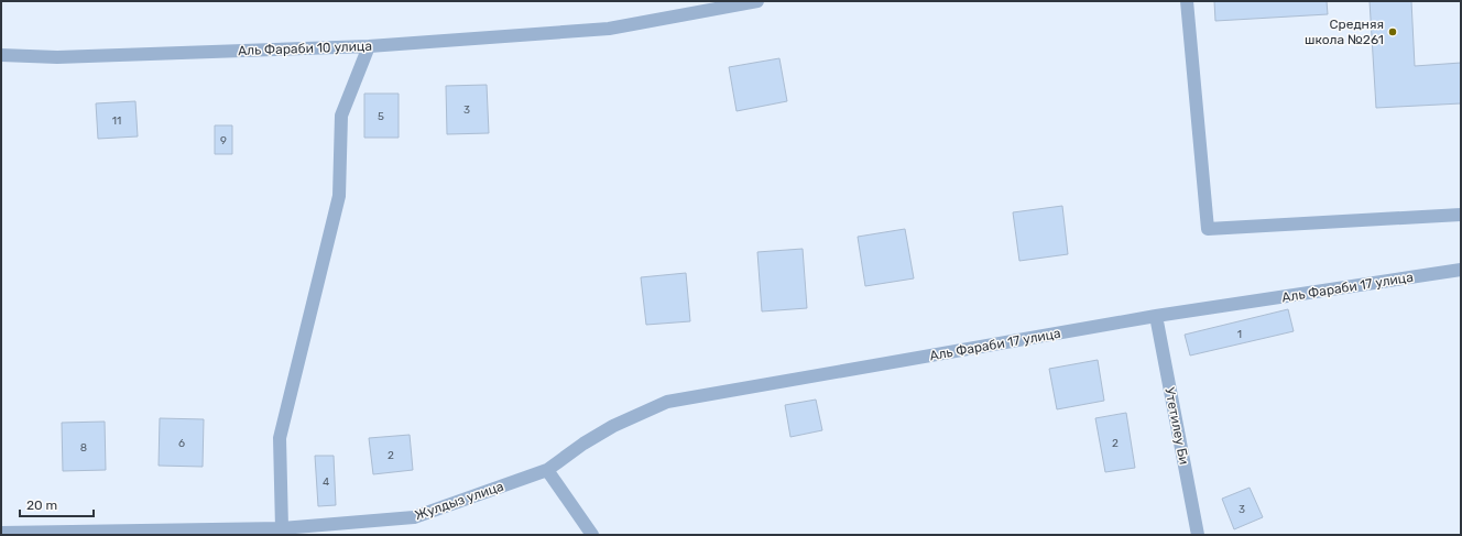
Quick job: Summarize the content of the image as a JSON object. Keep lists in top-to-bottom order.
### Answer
{
  "streets": {
    "street": [
      "Аль Фараби 10 улица",
      "Аль Фараби 17 улица",
      "Утетилеу Би",
      "Жулдыз улица"
    ]
  },
  "crossings": [
    ["Аль Фараби 17 улица", "Утетилеу Би"],
    ["Аль Фараби 17 улица", "Жулдыз улица"]
  ],
  "places": ["Средняя школа №261"],
  "house_numbers": [
    "3",
    "5",
    "11",
    "9",
    "1",
    "6",
    "2",
    "8",
    "2",
    "4",
    "3"
  ],
  "scale_bar": "20 m"
}
